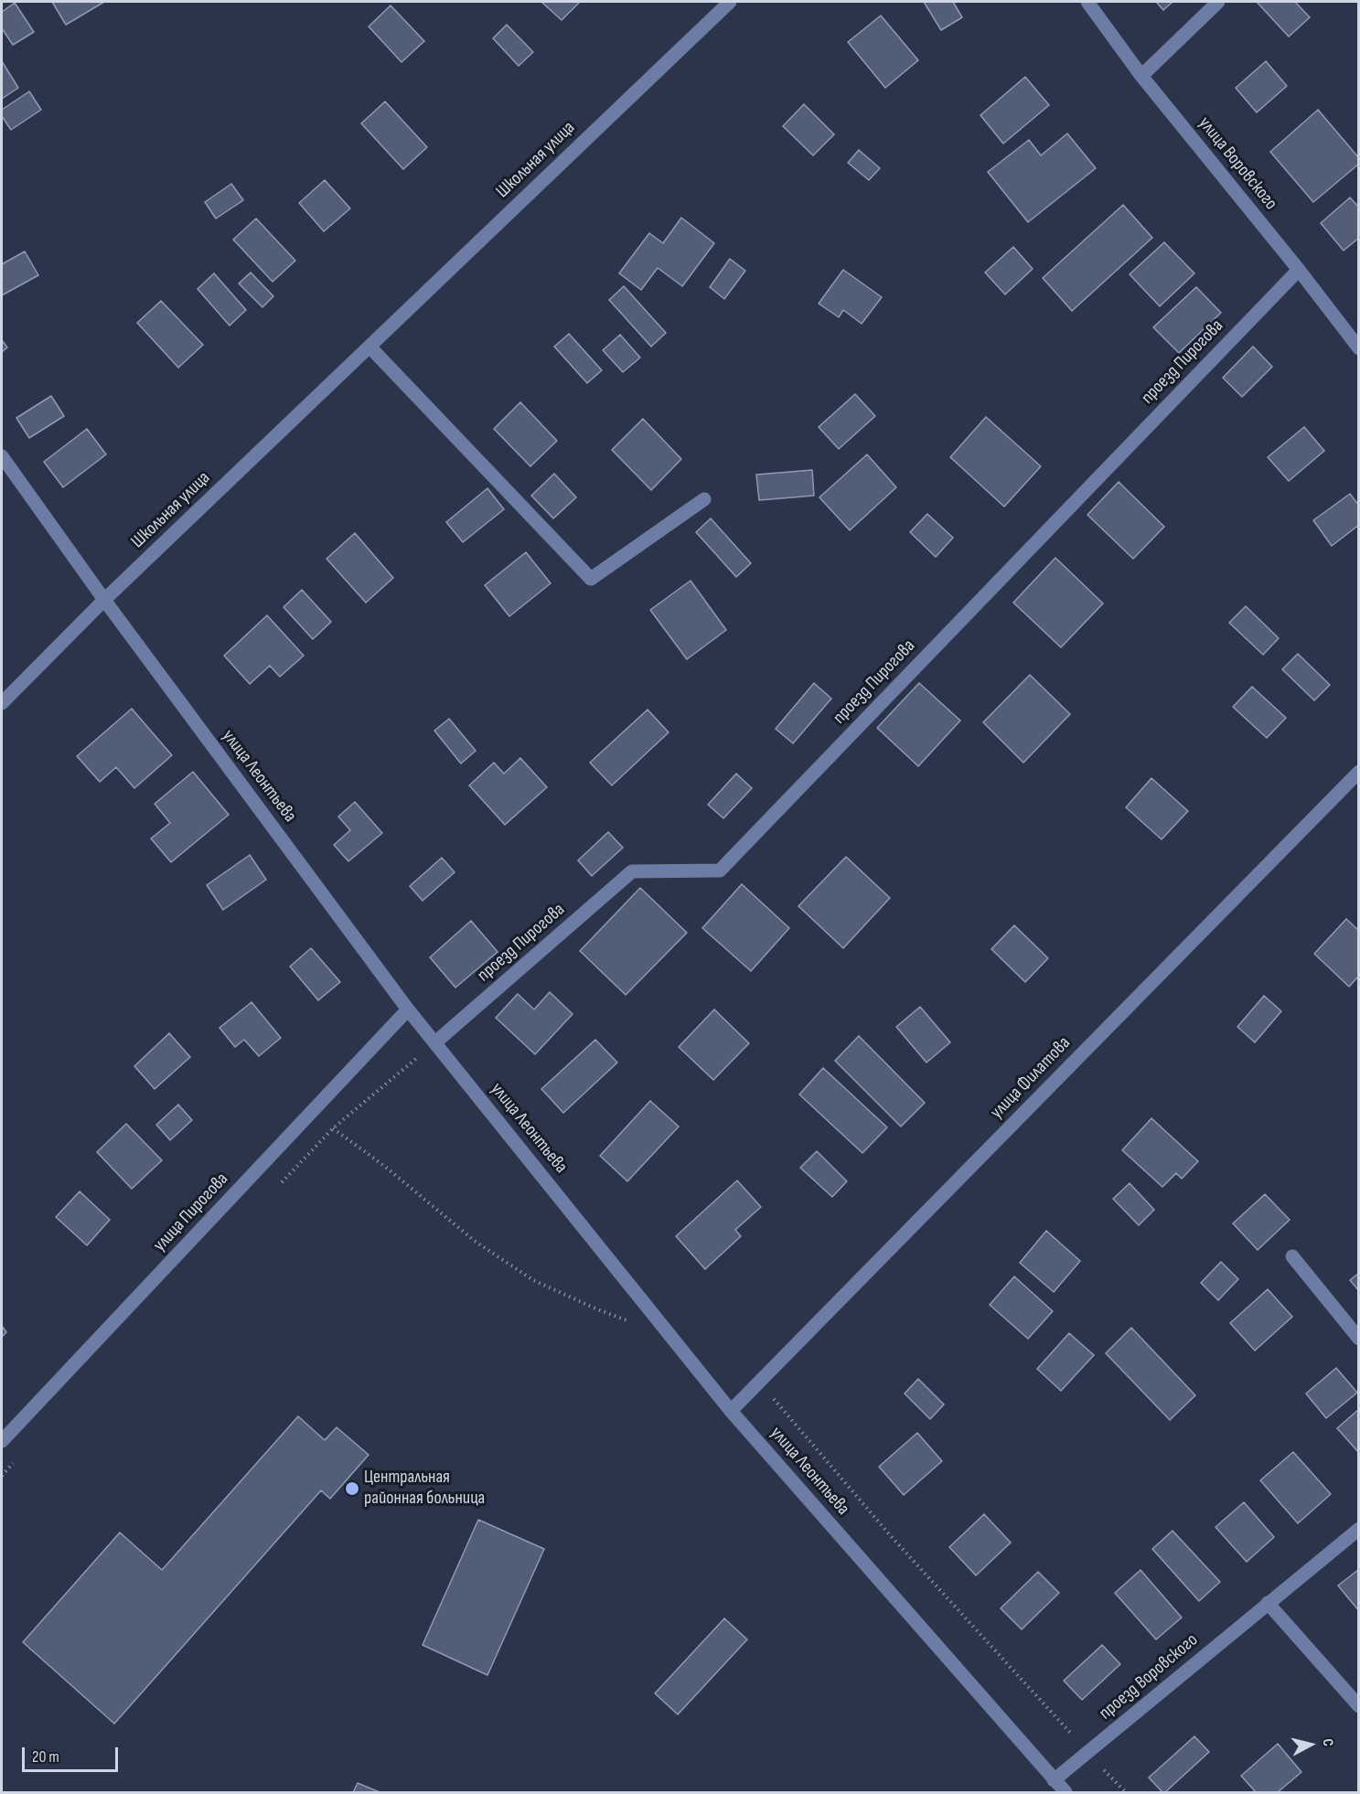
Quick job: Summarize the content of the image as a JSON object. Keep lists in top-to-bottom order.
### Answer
{
  "streets": {
    "street": [
      "Школьная улица",
      "улица Воровского",
      "проезд Пирогова",
      "улица Леонтьева",
      "улица Филатова",
      "улица Пирогова",
      "проезд Воровского"
    ]
  },
  "crossings": [
    ["Школьная улица", "улица Леонтьева"],
    ["улица Воровского", "проезд Пирогова"],
    ["проезд Пирогова", "улица Леонтьева"],
    ["улица Леонтьева", "улица Филатова"],
    ["улица Леонтьева", "улица Пирогова"],
    ["улица Леонтьева", "проезд Воровского"]
  ],
  "places": ["Центральная районная больница"],
  "scale_bar": "20 m",
  "north": "right"
}
